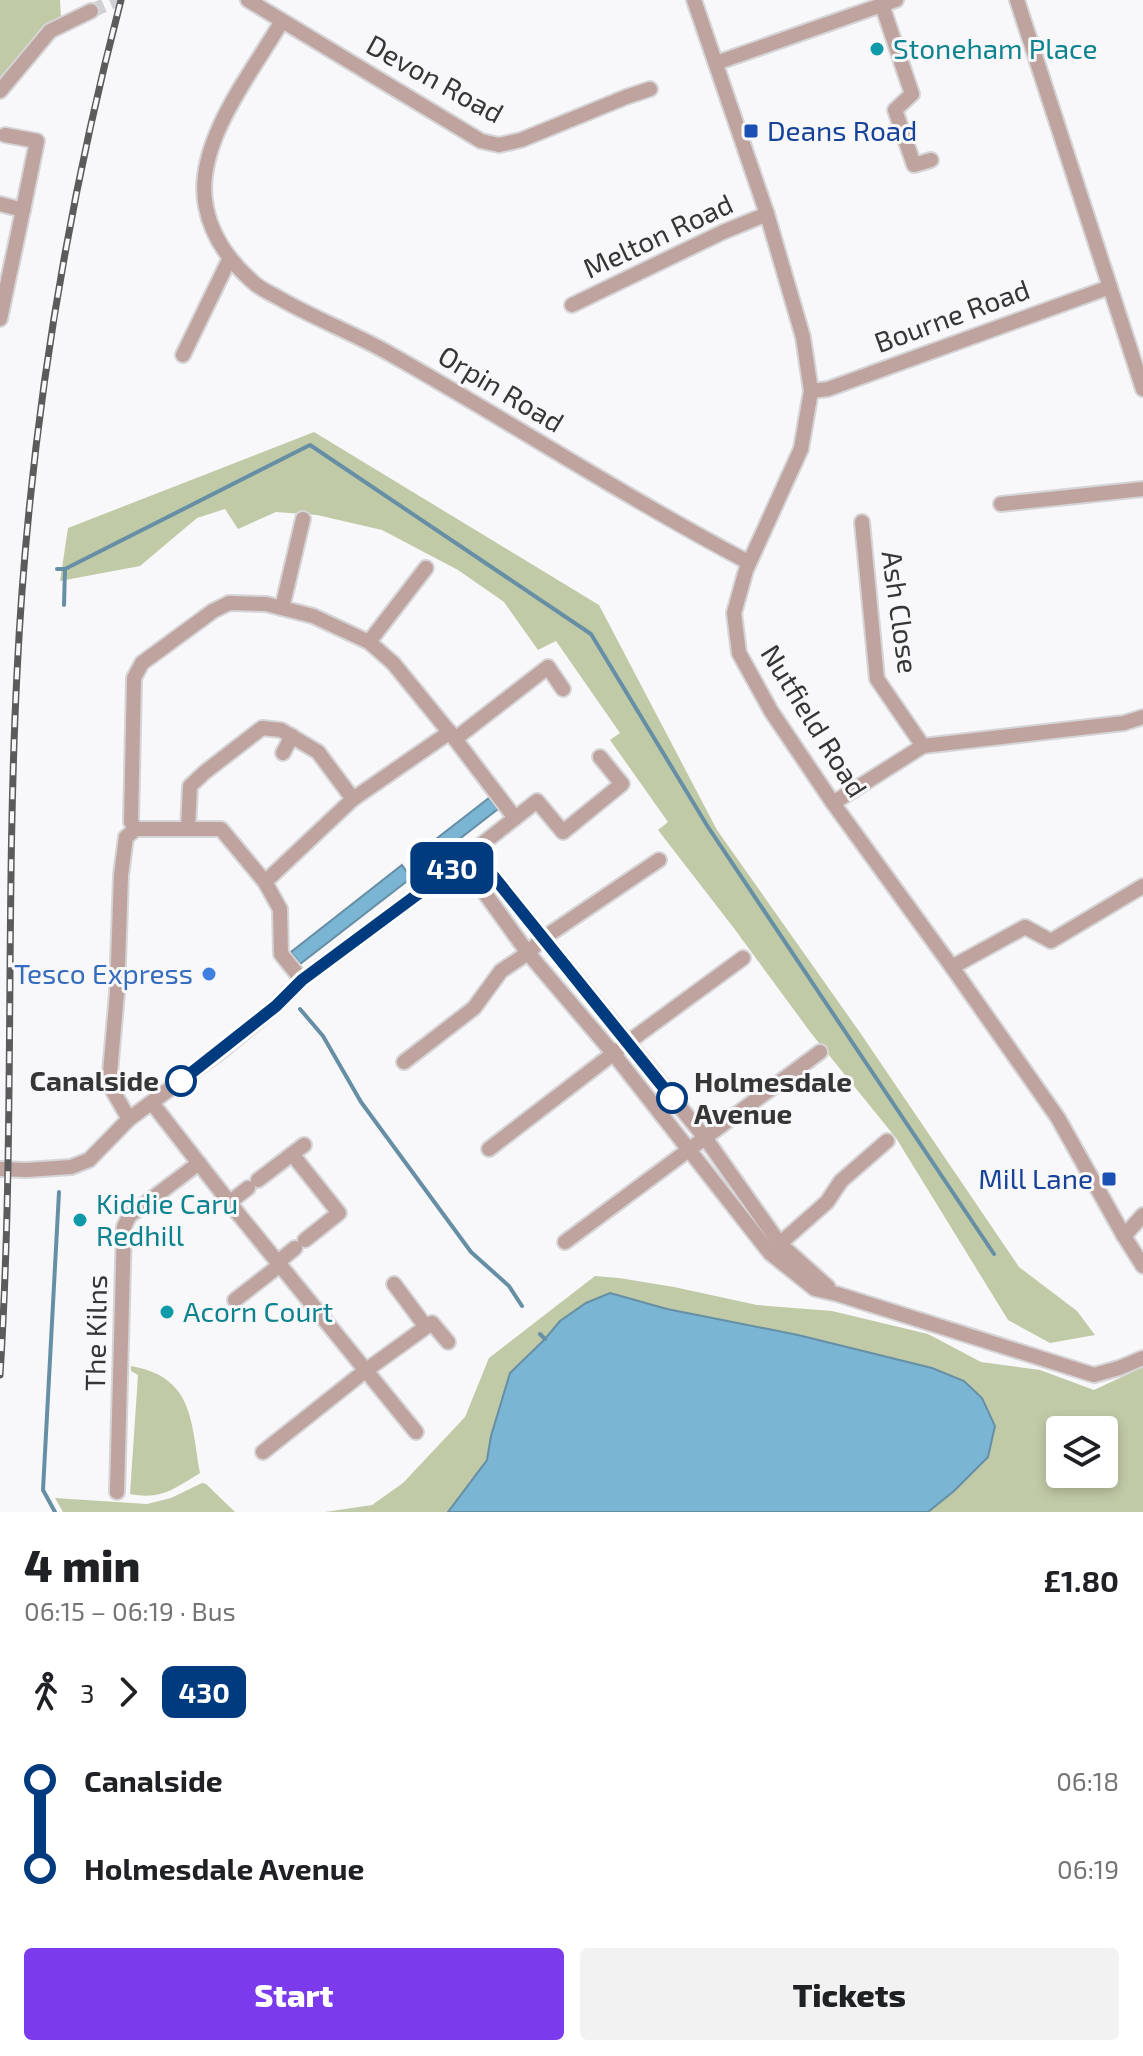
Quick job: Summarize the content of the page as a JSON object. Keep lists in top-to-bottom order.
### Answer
{
  "streets": {
    "street": [
      "Devon Road",
      "Melton Road",
      "Bourne Road",
      "Orpin Road",
      "Ash Close",
      "Nutfield Road",
      "The Kilns"
    ]
  },
  "crossings": [
    ["Devon Road", "Orpin Road"],
    ["Melton Road", "Nutfield Road"],
    ["Bourne Road", "Nutfield Road"],
    ["Orpin Road", "Nutfield Road"]
  ],
  "places": {
    "other": [
      "Stoneham Place",
      "Tesco Express",
      "Canalside",
      "Holmesdale Avenue",
      "Kiddie Caru Redhill",
      "Acorn Court"
    ],
    "transit": ["Deans Road", "Mill Lane"]
  },
  "lines": ["bus line 430"],
  "page": {
    "on_map": "430",
    "heading": ["4 min", "06:15 – 06:19 · Bus", "£1.80"],
    "legs": ["3", "430"],
    "list": [
      {
        "name": "Canalside",
        "value": "06:18"
      },
      {
        "name": "Holmesdale Avenue",
        "value": "06:19"
      }
    ],
    "buttons": ["Start", "Tickets"]
  }
}
